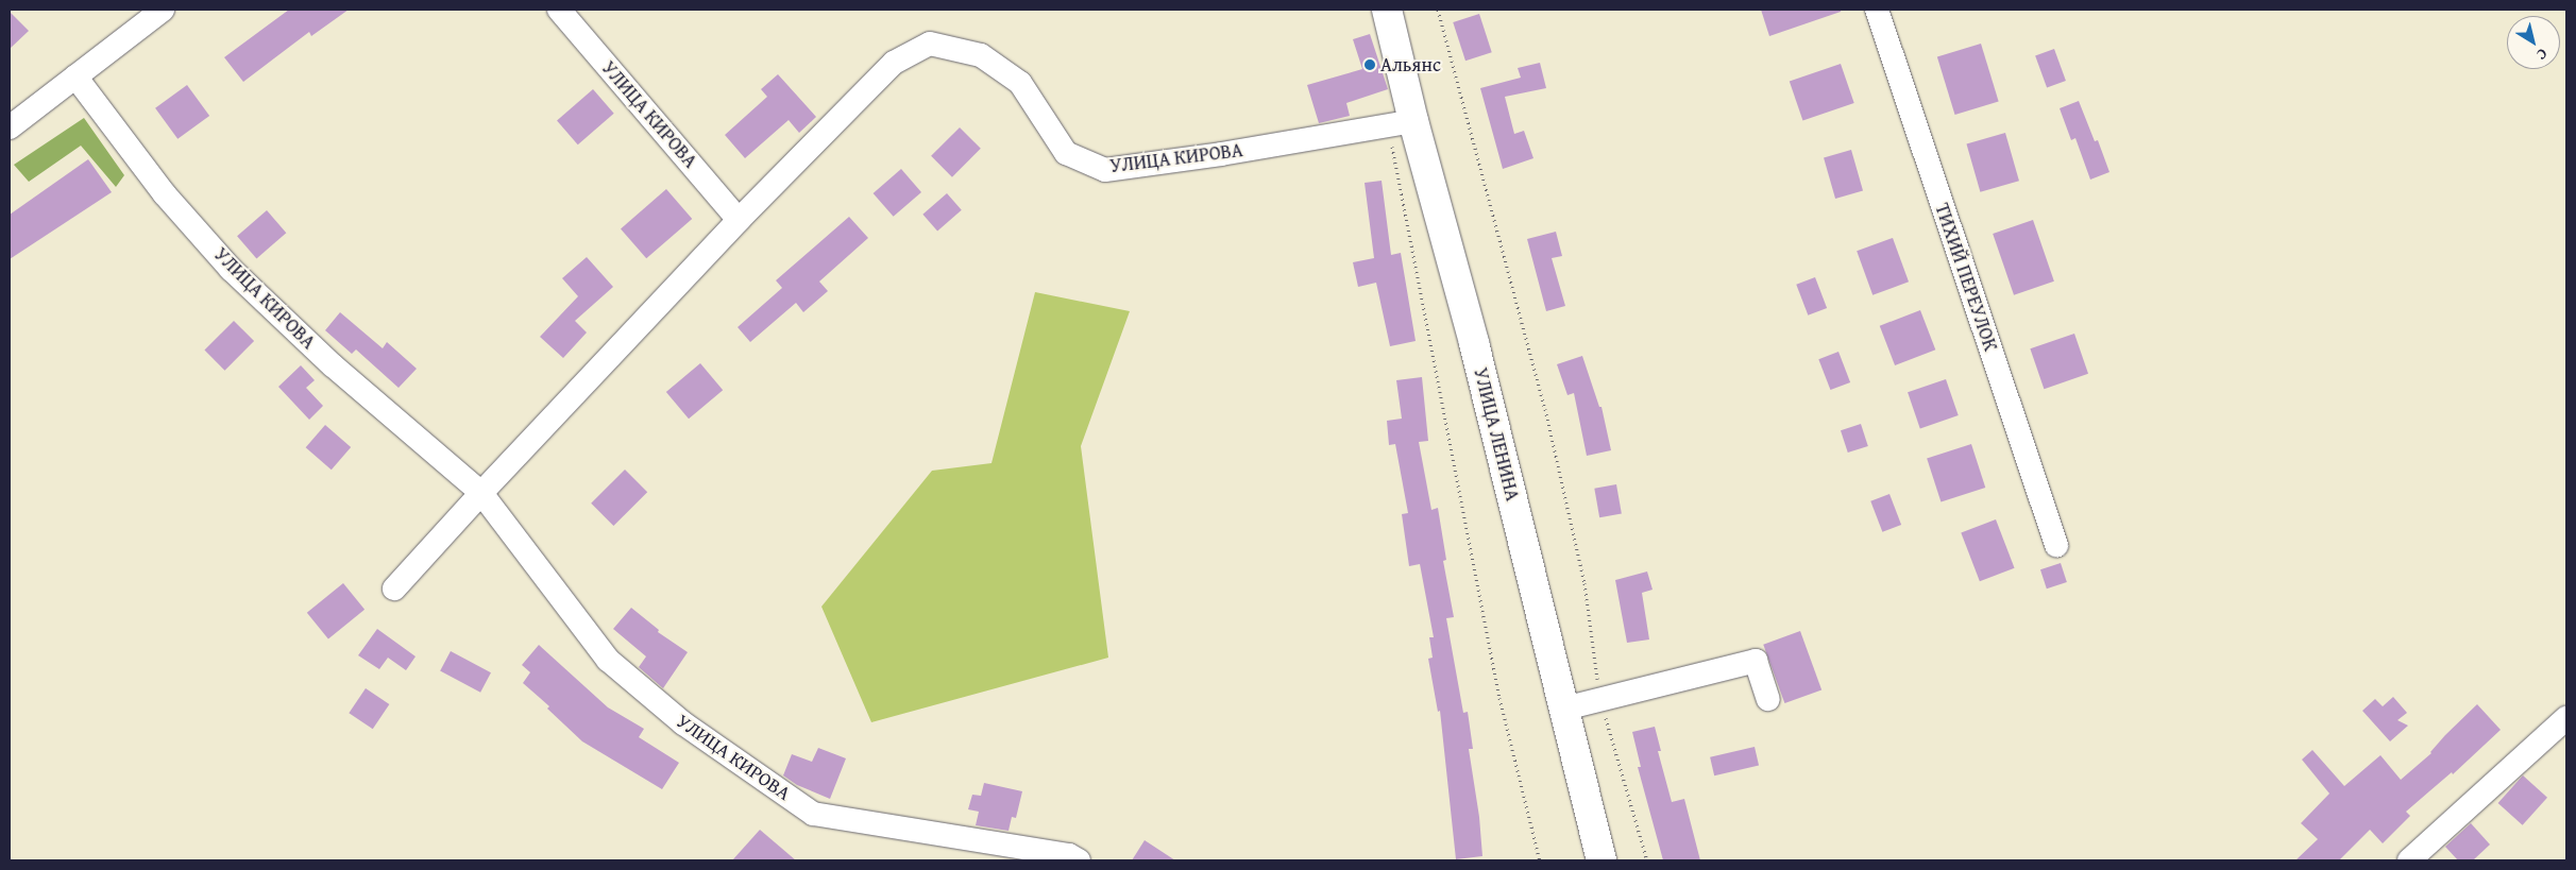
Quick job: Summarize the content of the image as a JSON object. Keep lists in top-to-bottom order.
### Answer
{
  "streets": {
    "main road": ["УЛИЦА ЛЕНИНА"],
    "street": ["УЛИЦА КИРОВА", "ТИХИЙ ПЕРЕУЛОК"]
  },
  "crossings": [
    ["УЛИЦА КИРОВА", "УЛИЦА ЛЕНИНА"]
  ],
  "places": ["Альянс"],
  "north": "bottom right"
}
